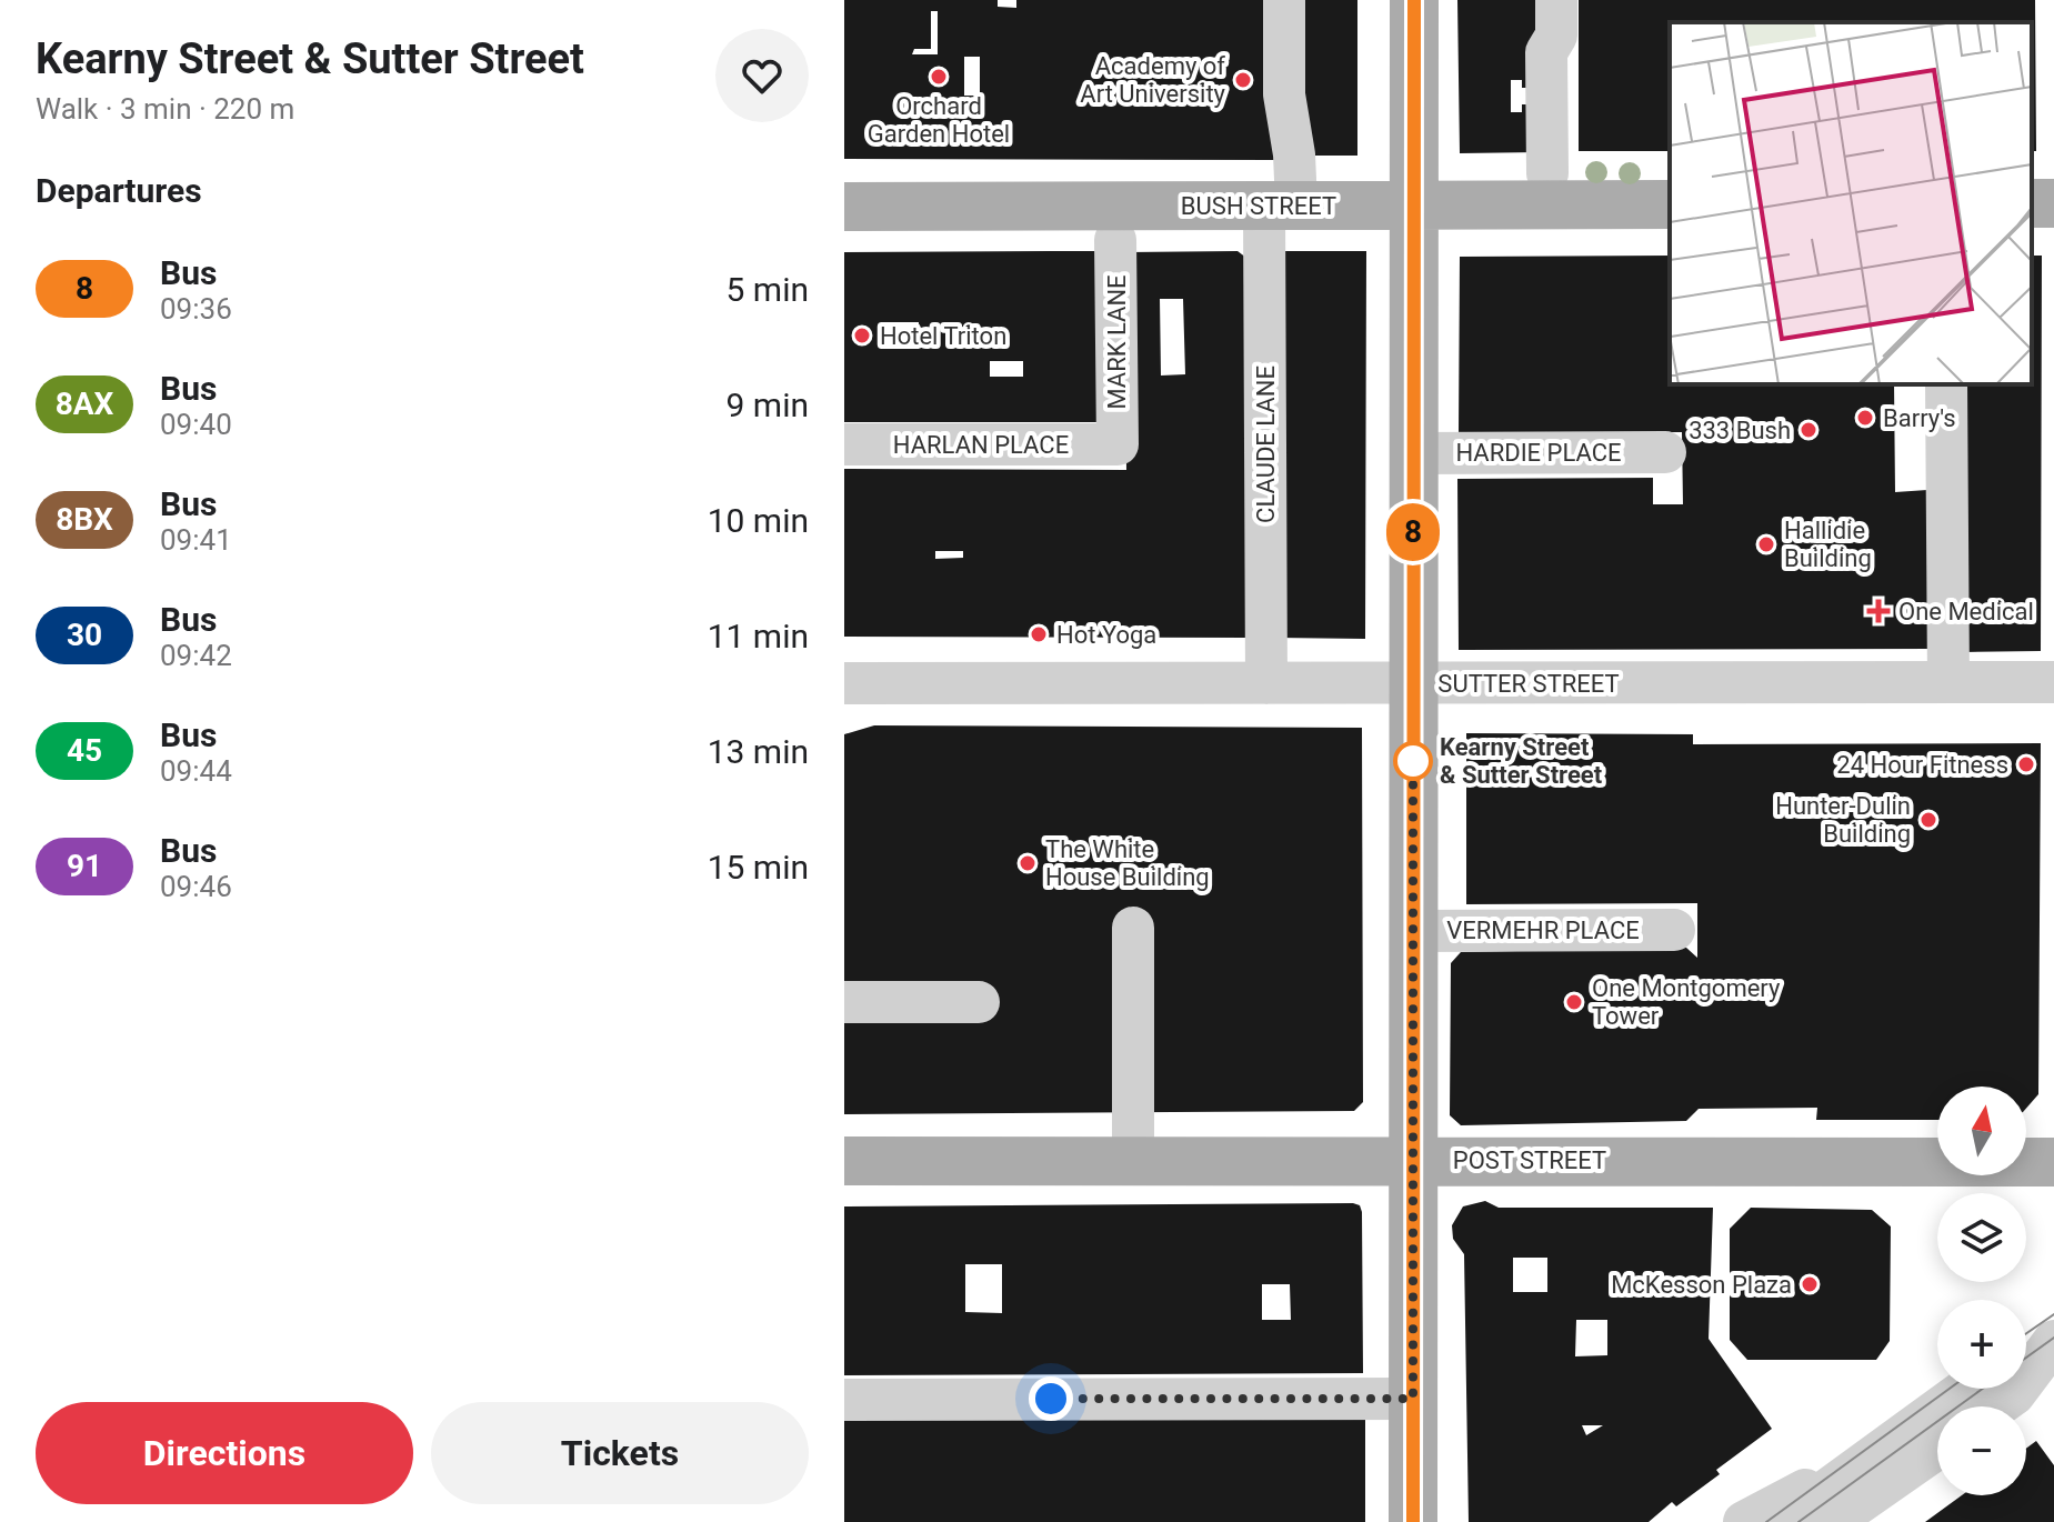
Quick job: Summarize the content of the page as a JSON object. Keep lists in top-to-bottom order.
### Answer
{
  "streets": {
    "main road": ["BUSH STREET", "POST STREET"],
    "street": [
      "MARK LANE",
      "HARLAN PLACE",
      "CLAUDE LANE",
      "HARDIE PLACE",
      "SUTTER STREET",
      "VERMEHR PLACE"
    ]
  },
  "crossings": [
    ["BUSH STREET", "CLAUDE LANE"],
    ["MARK LANE", "HARLAN PLACE"],
    ["CLAUDE LANE", "SUTTER STREET"]
  ],
  "places": {
    "other": [
      "Orchard Garden Hotel",
      "Academy of Art University",
      "Hotel Triton",
      "Barry's",
      "333 Bush",
      "Hallidie Building",
      "Hot Yoga",
      "Kearny Street & Sutter Street",
      "24 Hour Fitness",
      "Hunter-Dulin Building",
      "The White House Building",
      "One Montgomery Tower",
      "McKesson Plaza"
    ],
    "health": ["One Medical"]
  },
  "lines": ["bus line 8"],
  "north": "top",
  "page": {
    "heading": [
      ["Kearny Street & Sutter Street", "Walk · 3 min · 220 m"],
      "Departures"
    ],
    "on_map": "8",
    "list": [
      {
        "mark": "8",
        "name": "Bus",
        "note": "09:36",
        "value": "5 min"
      },
      {
        "mark": "8AX",
        "name": "Bus",
        "note": "09:40",
        "value": "9 min"
      },
      {
        "mark": "8BX",
        "name": "Bus",
        "note": "09:41",
        "value": "10 min"
      },
      {
        "mark": "30",
        "name": "Bus",
        "note": "09:42",
        "value": "11 min"
      },
      {
        "mark": "45",
        "name": "Bus",
        "note": "09:44",
        "value": "13 min"
      },
      {
        "mark": "91",
        "name": "Bus",
        "note": "09:46",
        "value": "15 min"
      }
    ],
    "map_buttons": ["+", "−"],
    "buttons": ["Directions", "Tickets"]
  }
}
